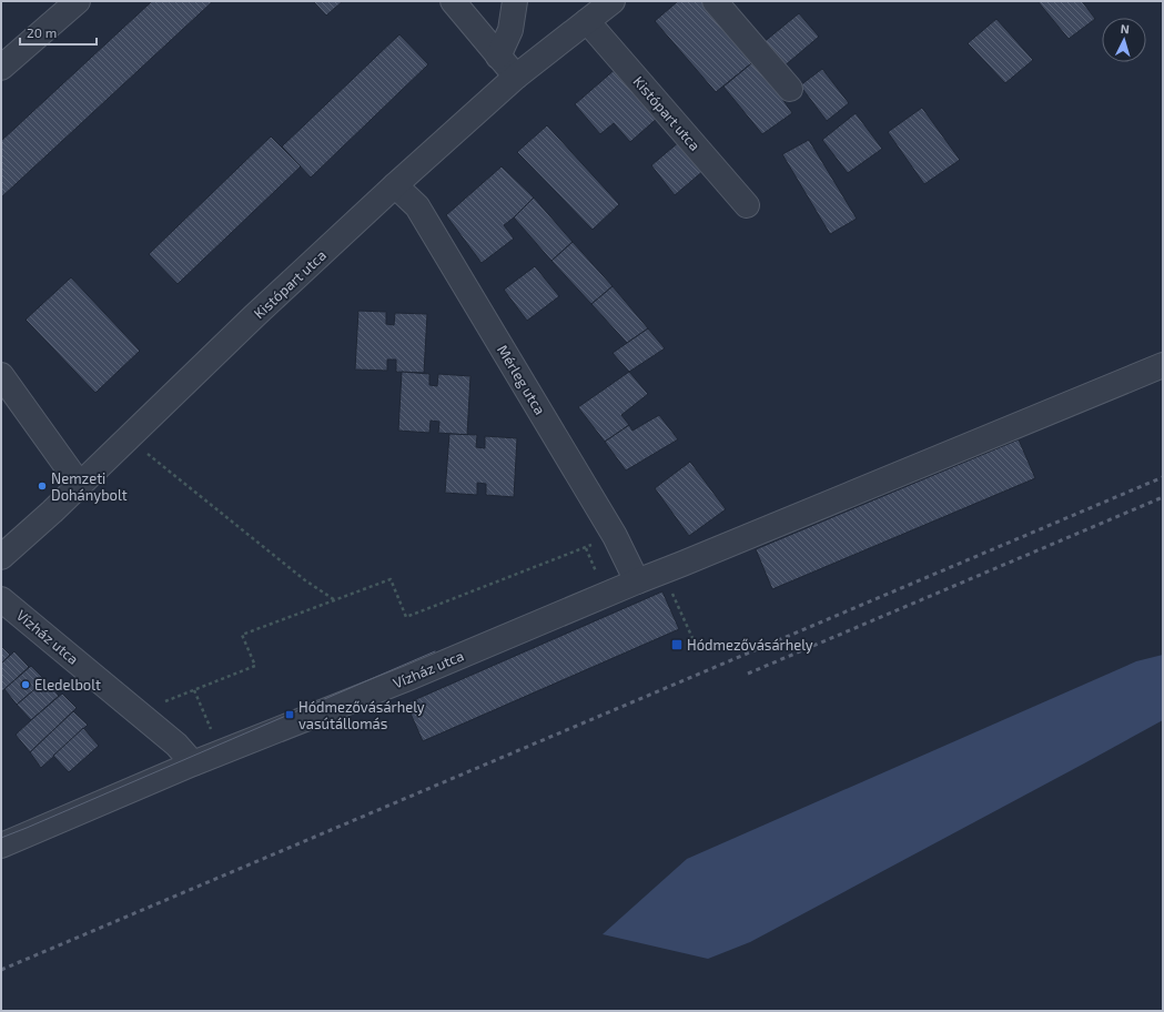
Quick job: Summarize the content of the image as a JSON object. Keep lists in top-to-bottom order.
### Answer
{
  "streets": {
    "street": ["Kistópart utca", "Mérleg utca", "Vízház utca"]
  },
  "crossings": [
    ["Kistópart utca", "Mérleg utca"],
    ["Mérleg utca", "Vízház utca"]
  ],
  "places": {
    "other": ["Nemzeti Dohánybolt", "Eledelbolt"],
    "transit": ["Hódmezővásárhely", "Hódmezővásárhely vasútállomás"]
  },
  "scale_bar": "20 m",
  "north": "top"
}
